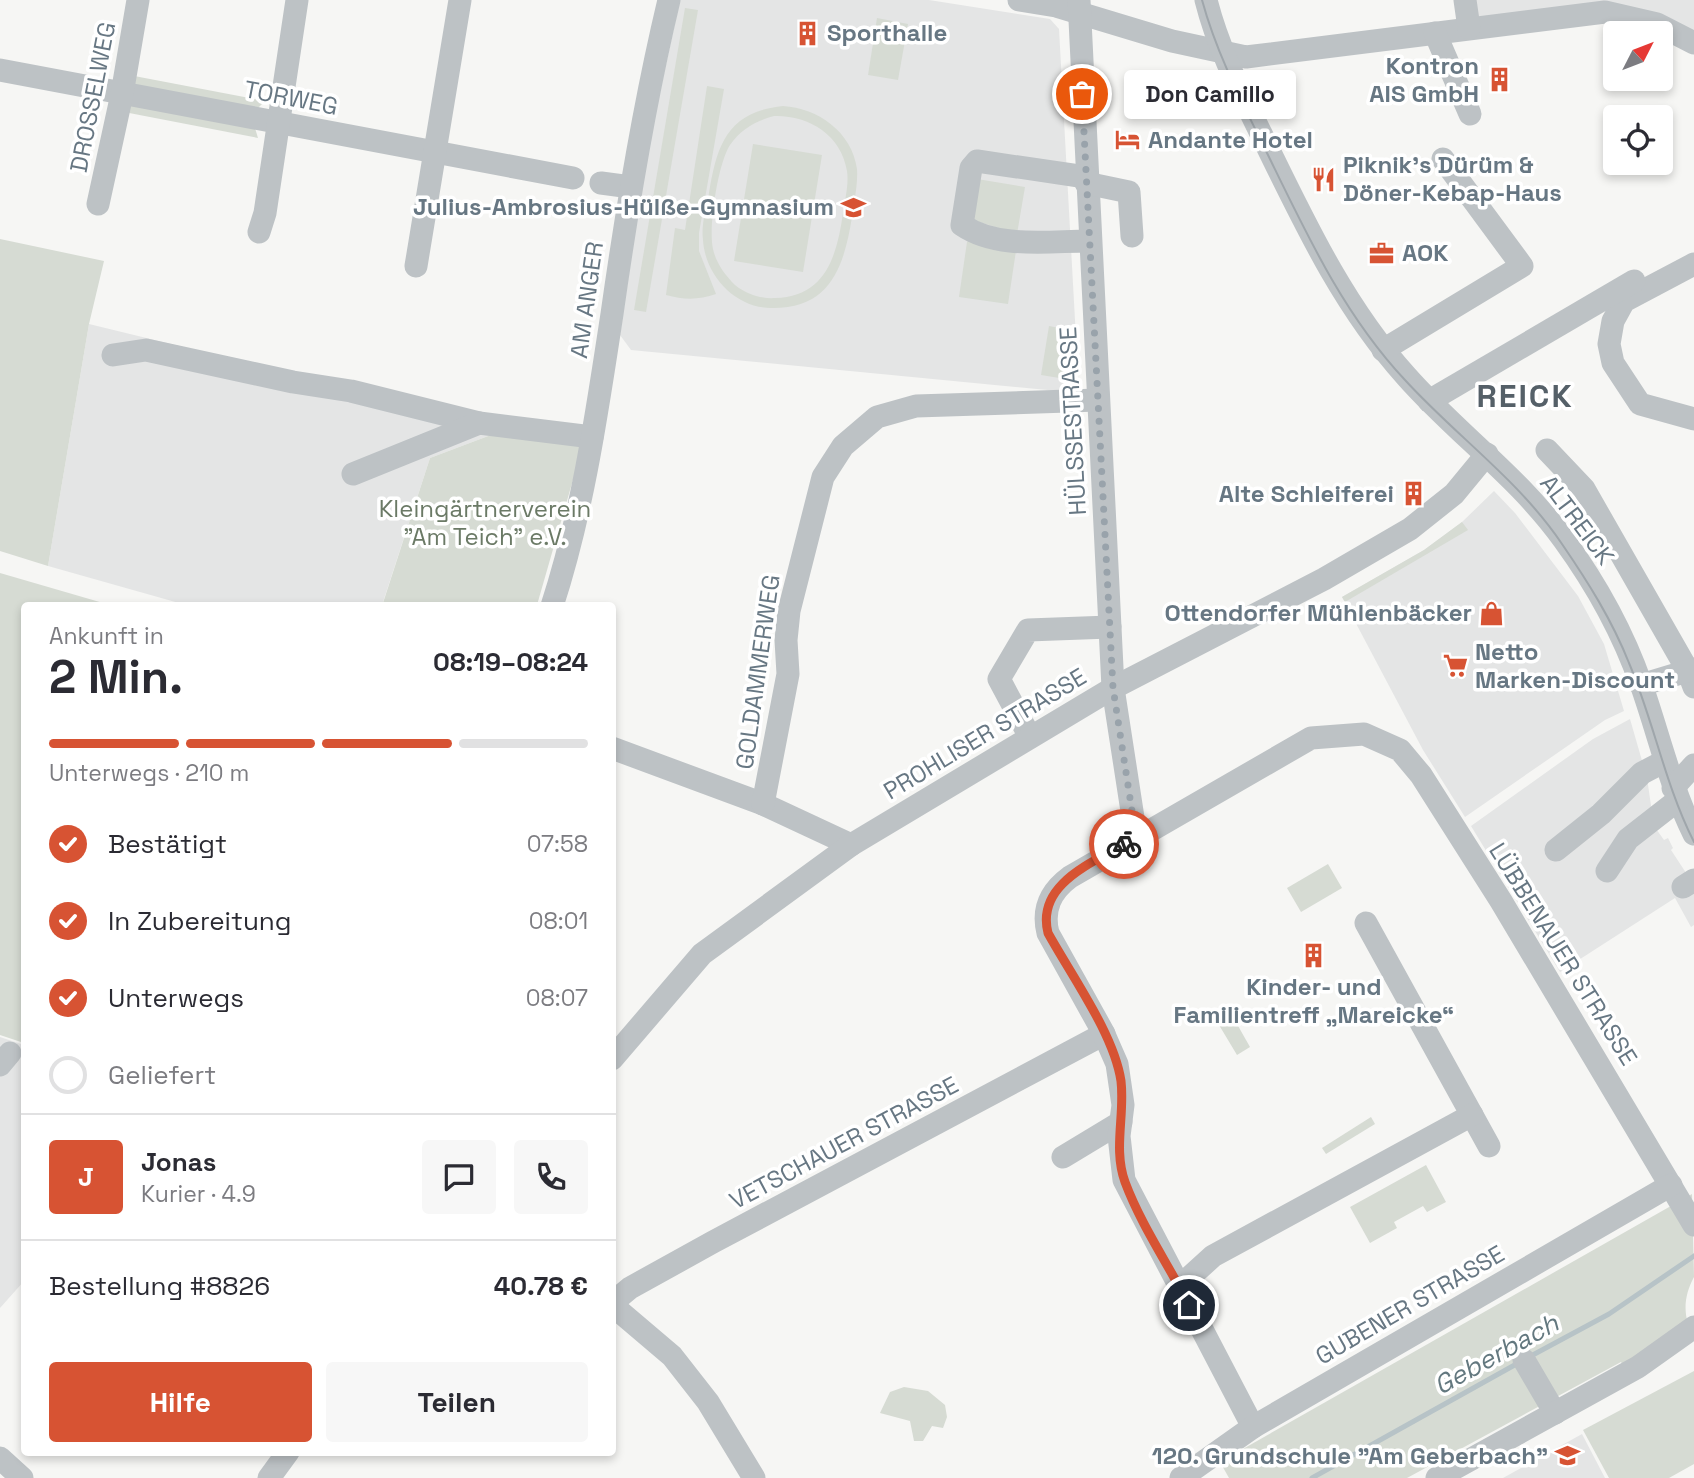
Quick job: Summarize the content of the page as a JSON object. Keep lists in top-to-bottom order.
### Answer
{
  "streets": {
    "street": [
      "DROSSELWEG",
      "TORWEG",
      "AM ANGER",
      "HÜLSSESTRASSE",
      "ALTREICK",
      "GOLDAMMERWEG",
      "PROHLISER STRASSE",
      "LÜBBENAUER STRASSE",
      "VETSCHAUER STRASSE",
      "GUBENER STRASSE"
    ]
  },
  "crossings": [
    ["DROSSELWEG", "TORWEG"],
    ["HÜLSSESTRASSE", "GOLDAMMERWEG"],
    ["HÜLSSESTRASSE", "PROHLISER STRASSE"],
    ["HÜLSSESTRASSE", "LÜBBENAUER STRASSE"],
    ["ALTREICK", "PROHLISER STRASSE"],
    ["LÜBBENAUER STRASSE", "GUBENER STRASSE"]
  ],
  "districts": ["REICK"],
  "water": ["Geberbach"],
  "parks": ["Kleingärtnerverein \"Am Teich\" e.V."],
  "places": {
    "building": [
      "Sporthalle",
      "Kontron AIS GmbH",
      "Alte Schleiferei",
      "Kinder- und Familientreff „Mareicke“"
    ],
    "other": ["Don Camillo"],
    "hotel": ["Andante Hotel"],
    "restaurant": ["Piknik's Dürüm & Döner-Kebap-Haus"],
    "school or university": ["Julius-Ambrosius-Hülße-Gymnasium", "120. Grundschule \"Am Geberbach\""],
    "office": ["AOK"],
    "shop": ["Ottendorfer Mühlenbäcker"],
    "supermarket": ["Netto Marken-Discount"]
  },
  "north": "top right",
  "page": {
    "bubble": "Don Camillo",
    "heading": ["2 Min.", "Ankunft in", "08:19–08:24"],
    "panel": [
      "Jonas",
      "Kurier · 4.9",
      "Bestellung #8826",
      "40.78 €"
    ],
    "bar": "Unterwegs · 210 m",
    "list": [
      ["Bestätigt", "07:58"],
      ["In Zubereitung", "08:01"],
      ["Unterwegs", "08:07"],
      "Geliefert"
    ],
    "round": "J",
    "buttons": ["Hilfe", "Teilen"]
  }
}
